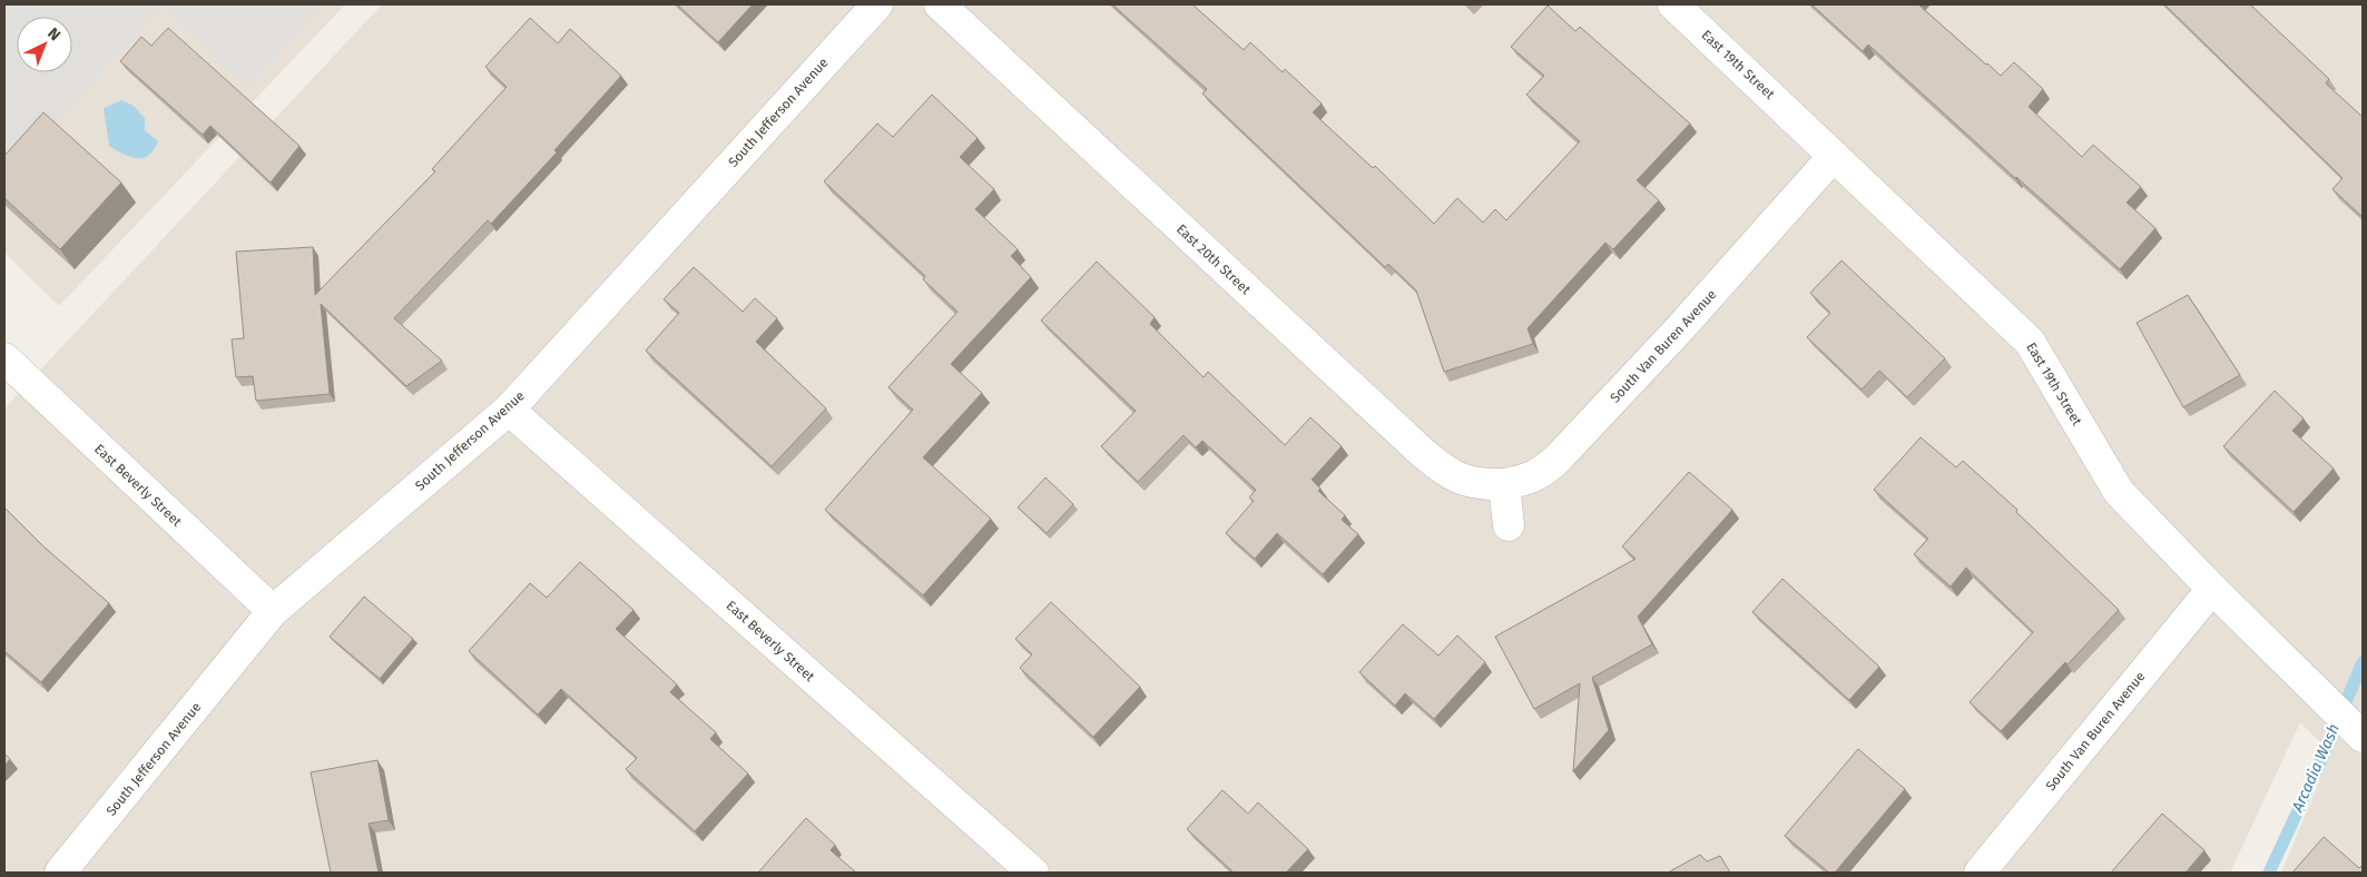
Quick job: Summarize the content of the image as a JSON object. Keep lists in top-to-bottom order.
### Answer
{
  "streets": {
    "street": [
      "East 19th Street",
      "South Jefferson Avenue",
      "East 20th Street",
      "South Van Buren Avenue",
      "East Beverly Street"
    ]
  },
  "crossings": [
    ["East 19th Street", "South Van Buren Avenue"],
    ["South Jefferson Avenue", "East Beverly Street"],
    ["East 20th Street", "South Van Buren Avenue"]
  ],
  "water": ["Arcadia Wash"],
  "north": "top right"
}
